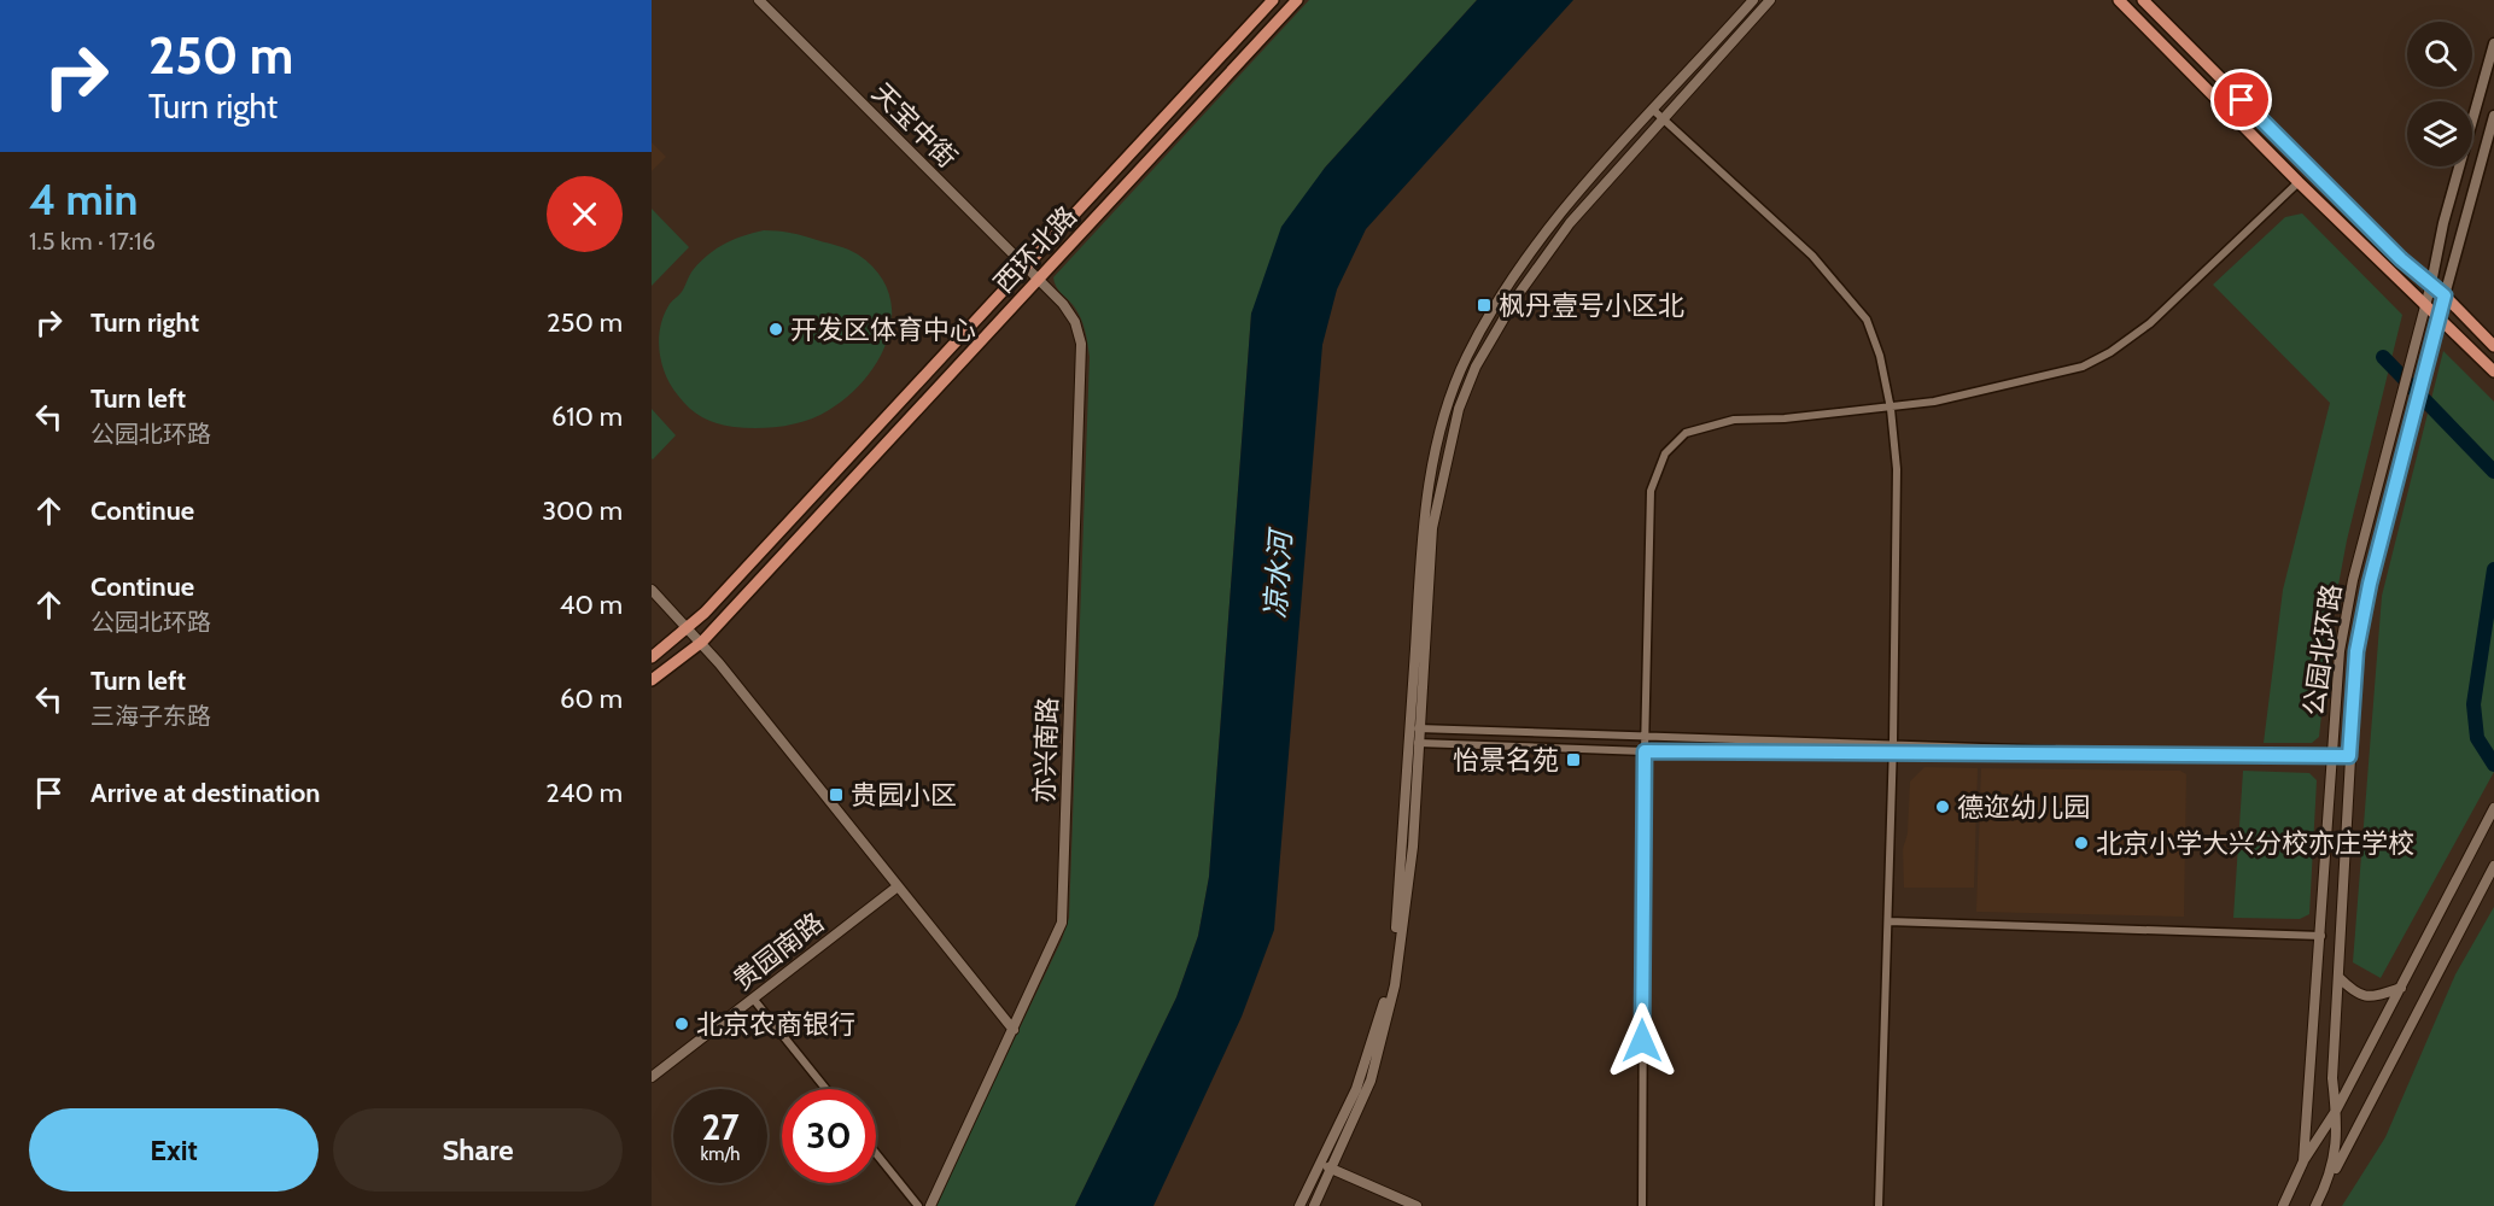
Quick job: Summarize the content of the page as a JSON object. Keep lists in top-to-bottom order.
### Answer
{
  "streets": {
    "main road": ["西环北路"],
    "street": [
      "天宝中街",
      "公园北环路",
      "亦兴南路",
      "贵园南路"
    ]
  },
  "crossings": [
    ["天宝中街", "西环北路"],
    ["天宝中街", "亦兴南路"],
    ["西环北路", "亦兴南路"]
  ],
  "water": ["凉水河"],
  "places": {
    "transit": ["枫丹壹号小区北", "怡景名苑", "贵园小区"],
    "other": [
      "开发区体育中心",
      "德迩幼儿园",
      "北京小学大兴分校亦庄学校",
      "北京农商银行"
    ]
  },
  "page": {
    "turn": ["250 m", "Turn right"],
    "heading": ["4 min", "1.5 km · 17:16"],
    "list": [
      {
        "name": "Turn right",
        "value": "250 m"
      },
      {
        "name": "Turn left",
        "note": "公园北环路",
        "value": "610 m"
      },
      {
        "name": "Continue",
        "value": "300 m"
      },
      {
        "name": "Continue",
        "note": "公园北环路",
        "value": "40 m"
      },
      {
        "name": "Turn left",
        "note": "三海子东路",
        "value": "60 m"
      },
      {
        "name": "Arrive at destination",
        "value": "240 m"
      }
    ],
    "speed": "27 km/h",
    "limit": "30",
    "buttons": ["Exit", "Share"]
  }
}
